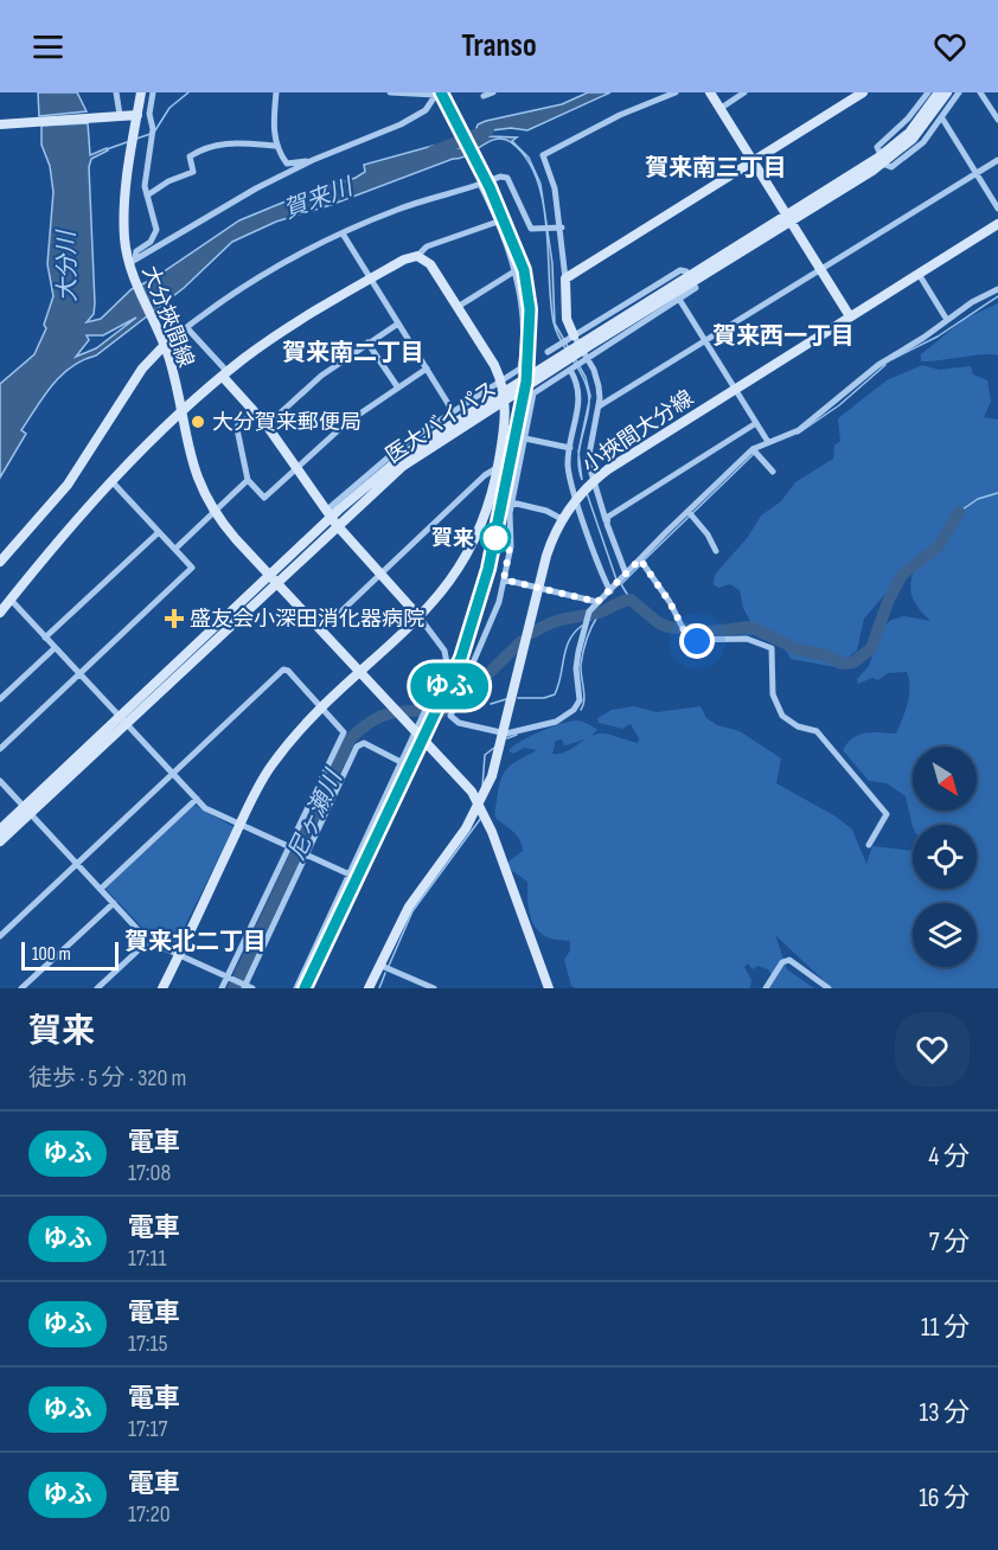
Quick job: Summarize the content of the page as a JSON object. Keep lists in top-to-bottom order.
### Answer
{
  "streets": {
    "street": ["大分挾間線", "医大バイパス", "小挾間大分線"]
  },
  "crossings": [
    ["大分挾間線", "医大バイパス"],
    ["大分挾間線", "小挾間大分線"]
  ],
  "districts": [
    "賀来南三丁目",
    "賀来西一丁目",
    "賀来南二丁目",
    "賀来北二丁目"
  ],
  "water": ["賀来川", "大分川", "尼ヶ瀬川"],
  "places": {
    "other": ["大分賀来郵便局", "賀来"],
    "health": ["盛友会小深田消化器病院"]
  },
  "scale_bar": "100 m",
  "north": "bottom right",
  "page": {
    "header": "Transo",
    "on_map": "ゆふ",
    "scale": "100 m",
    "heading": ["賀来", "徒歩 · 5 分 · 320 m"],
    "list": [
      {
        "mark": "ゆふ",
        "name": "電車",
        "note": "17:08",
        "value": "4 分"
      },
      {
        "mark": "ゆふ",
        "name": "電車",
        "note": "17:11",
        "value": "7 分"
      },
      {
        "mark": "ゆふ",
        "name": "電車",
        "note": "17:15",
        "value": "11 分"
      },
      {
        "mark": "ゆふ",
        "name": "電車",
        "note": "17:17",
        "value": "13 分"
      },
      {
        "mark": "ゆふ",
        "name": "電車",
        "note": "17:20",
        "value": "16 分"
      }
    ]
  }
}
